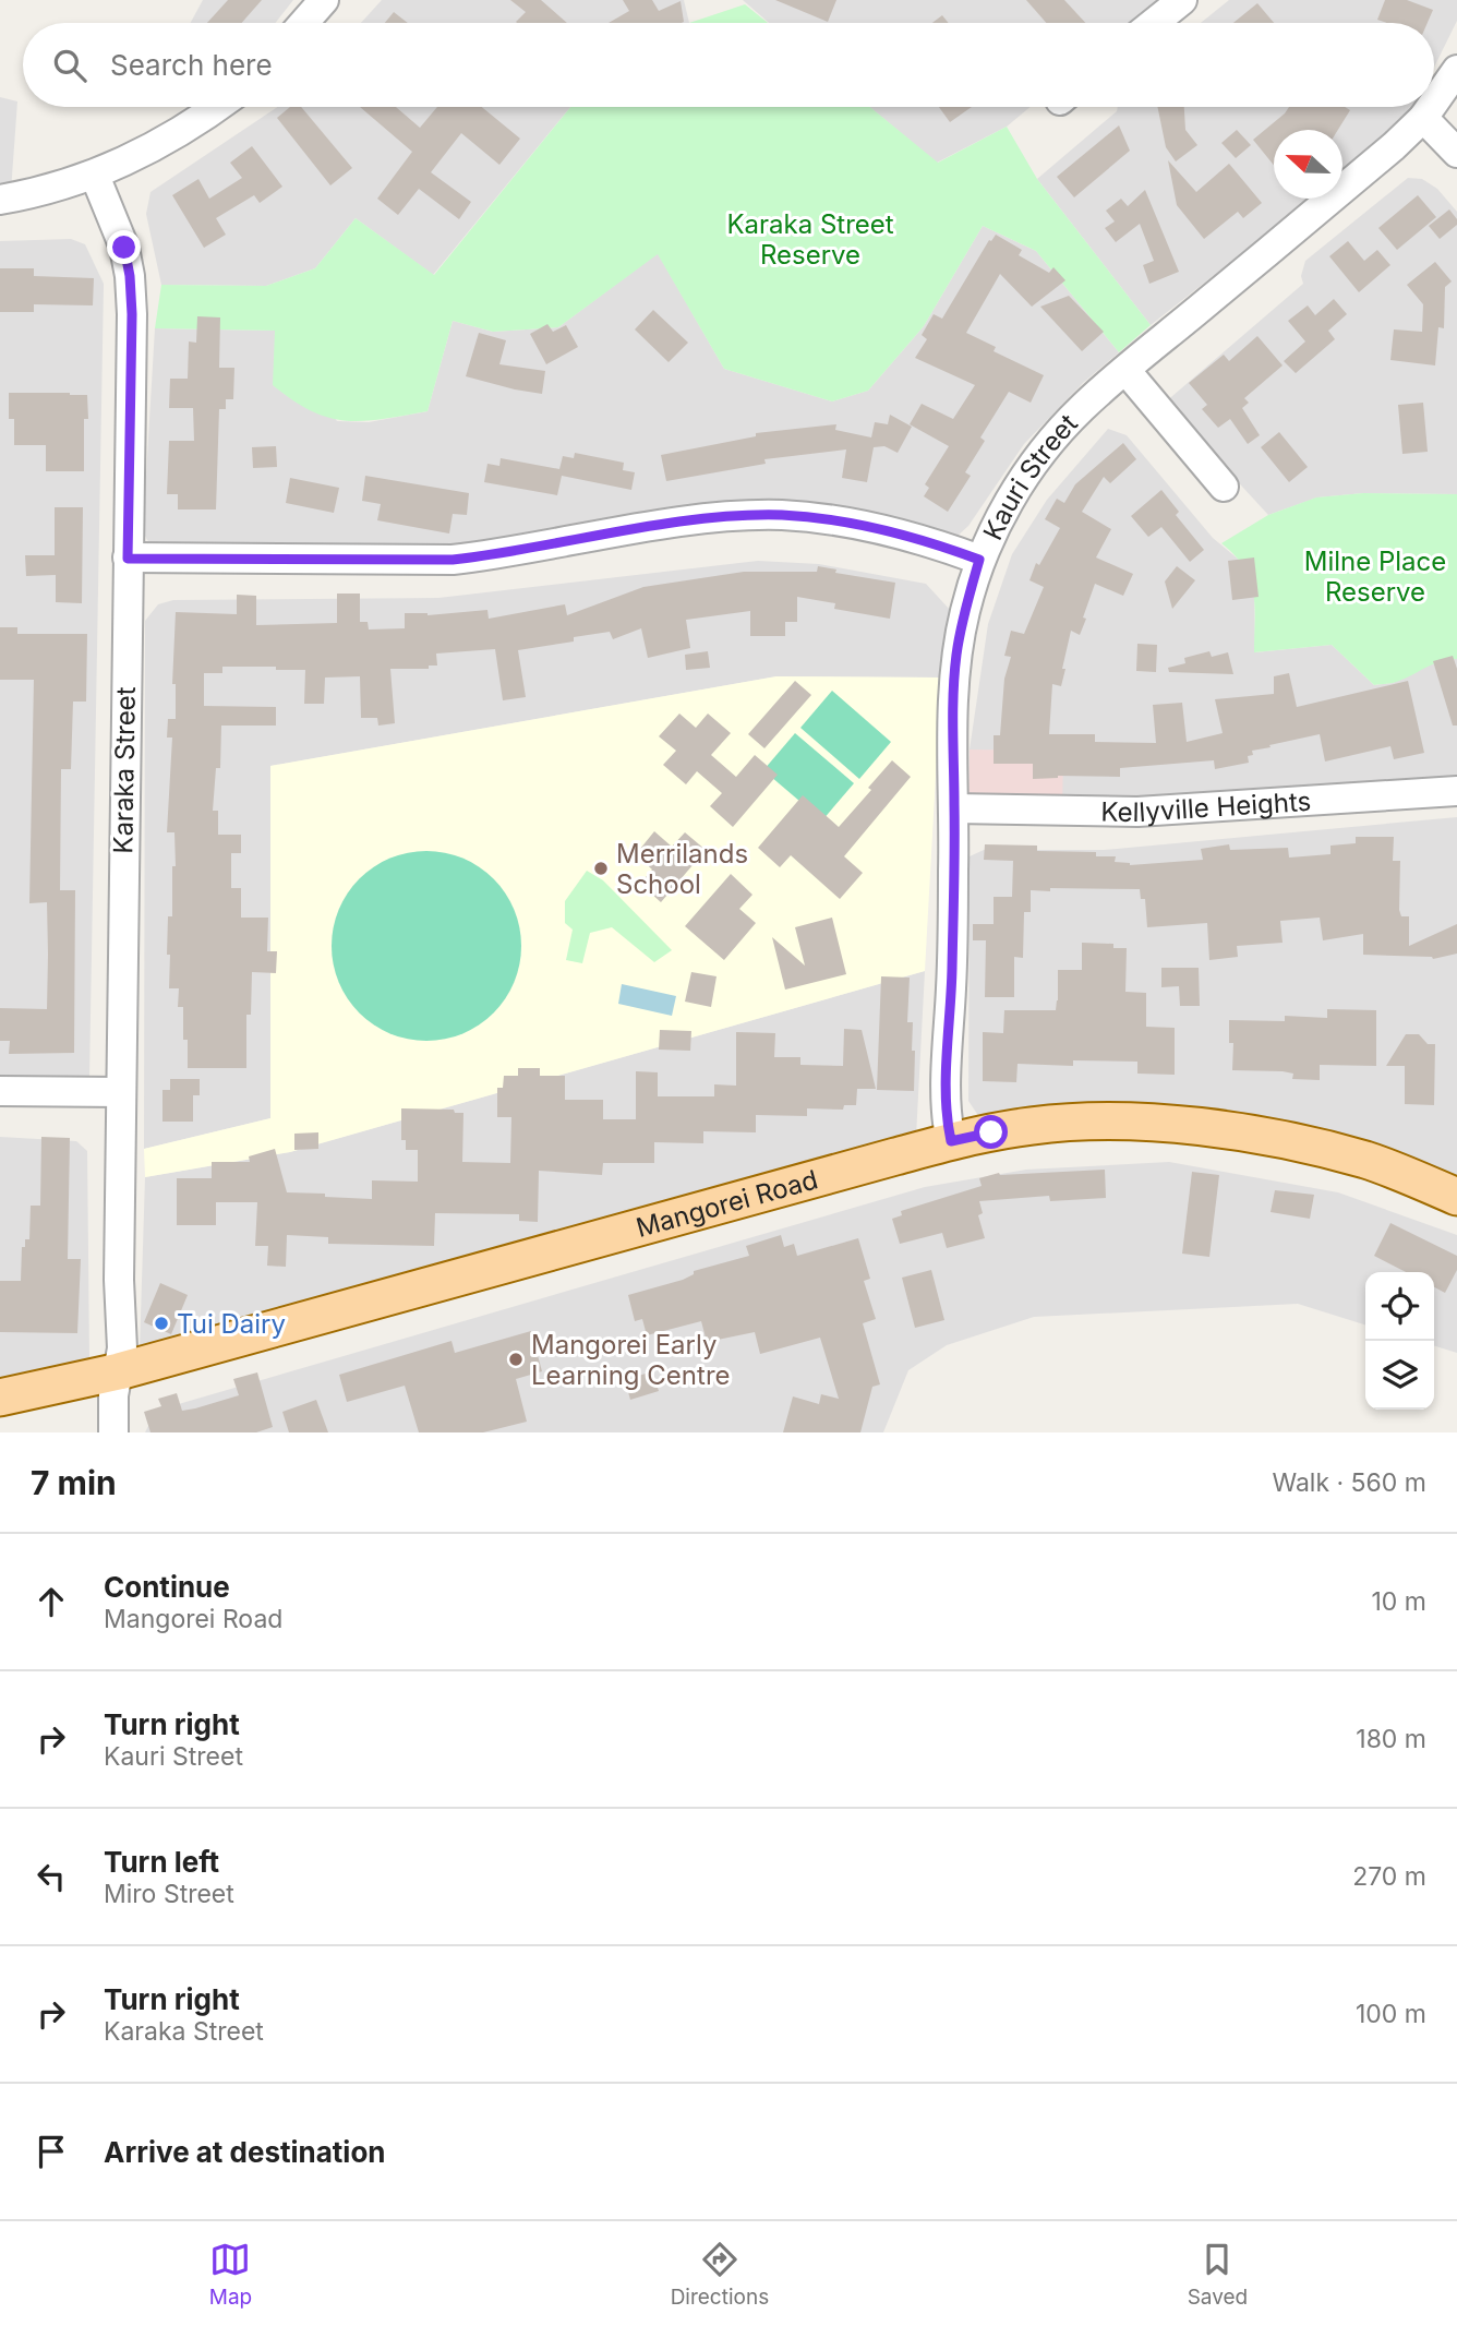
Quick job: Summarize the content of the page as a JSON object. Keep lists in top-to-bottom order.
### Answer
{
  "streets": {
    "main road": ["Mangorei Road"],
    "street": ["Kauri Street", "Karaka Street", "Kellyville Heights"]
  },
  "crossings": [
    ["Kauri Street", "Kellyville Heights"],
    ["Kauri Street", "Mangorei Road"],
    ["Karaka Street", "Mangorei Road"]
  ],
  "parks": ["Karaka Street Reserve", "Milne Place Reserve"],
  "places": ["Merrilands School", "Tui Dairy", "Mangorei Early Learning Centre"],
  "north": "left",
  "page": {
    "search": "Search here",
    "heading": ["7 min", "Walk · 560 m"],
    "list": [
      ["Continue", "Mangorei Road", "10 m"],
      ["Turn right", "Kauri Street", "180 m"],
      ["Turn left", "Miro Street", "270 m"],
      ["Turn right", "Karaka Street", "100 m"],
      "Arrive at destination"
    ],
    "nav": ["Map", "Directions", "Saved"]
  }
}
